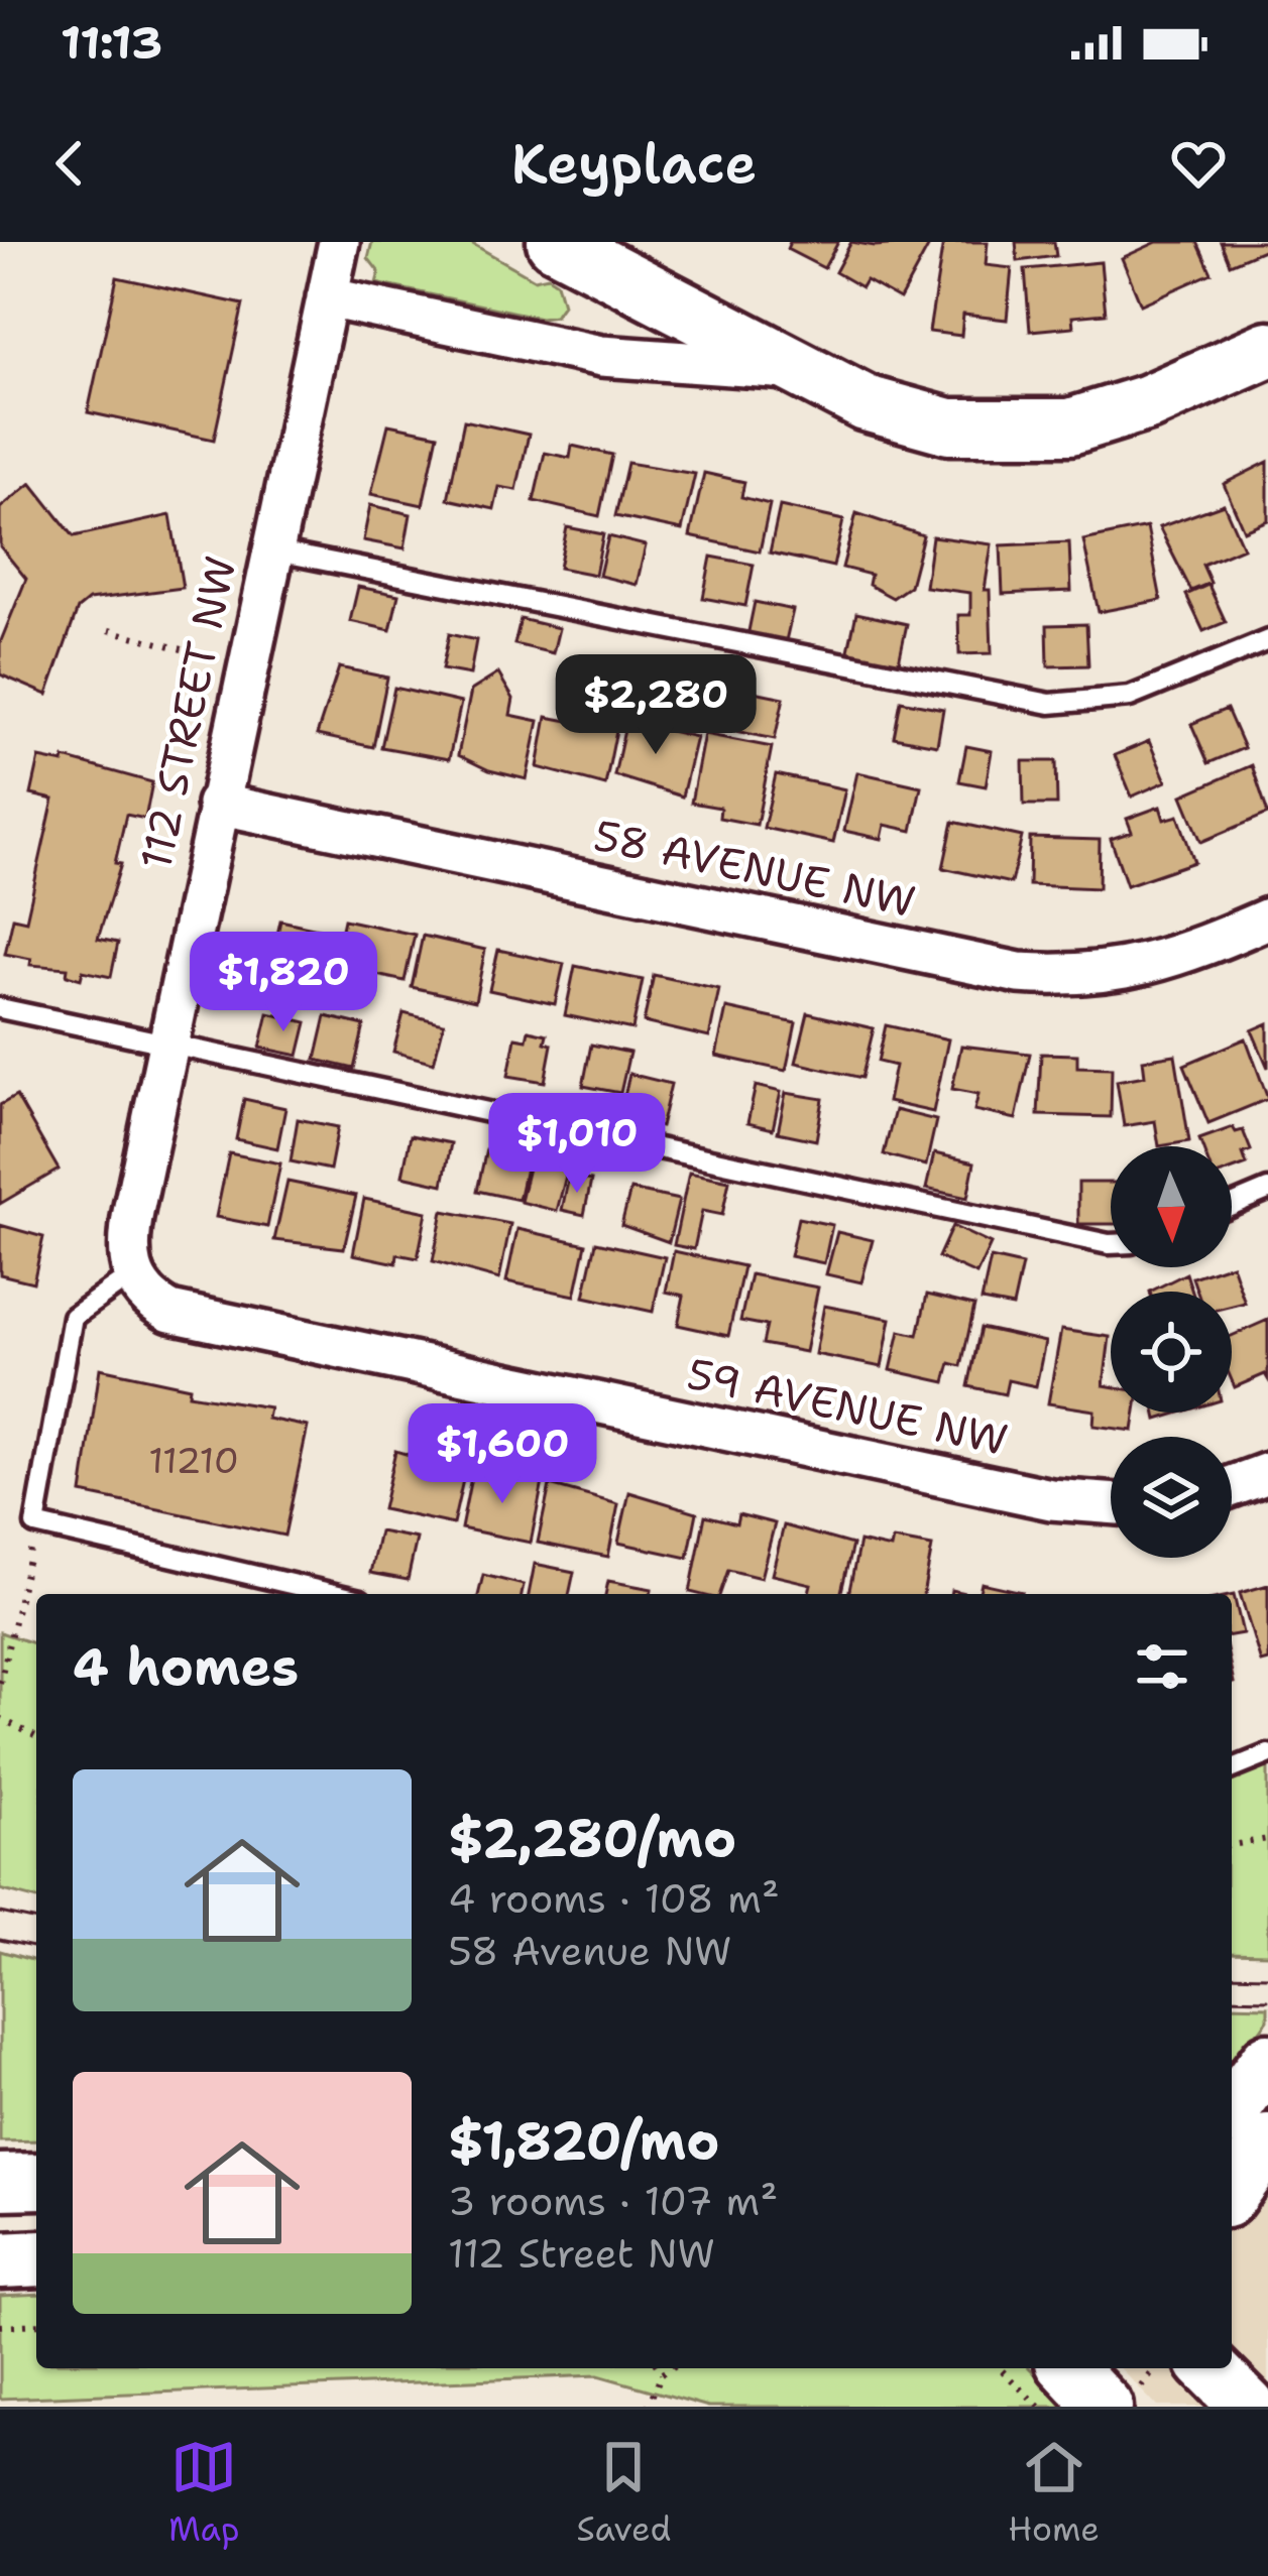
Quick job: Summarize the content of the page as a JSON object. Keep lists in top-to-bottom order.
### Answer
{
  "streets": {
    "street": ["112 STREET NW", "58 AVENUE NW", "59 AVENUE NW"]
  },
  "crossings": [
    ["112 STREET NW", "58 AVENUE NW"],
    ["112 STREET NW", "59 AVENUE NW"]
  ],
  "house_numbers": ["11210"],
  "north": "bottom",
  "page": {
    "status": "11:13",
    "header": "Keyplace",
    "price": [
      "$2,280",
      "$1,820",
      "$1,010",
      "$1,600"
    ],
    "heading": "4 homes",
    "list": [
      {
        "name": "$2,280/mo",
        "note": "4 rooms · 108 m² · 58 Avenue NW"
      },
      {
        "name": "$1,820/mo",
        "note": "3 rooms · 107 m² · 112 Street NW"
      }
    ],
    "tabs": ["Map", "Saved", "Home"]
  }
}
